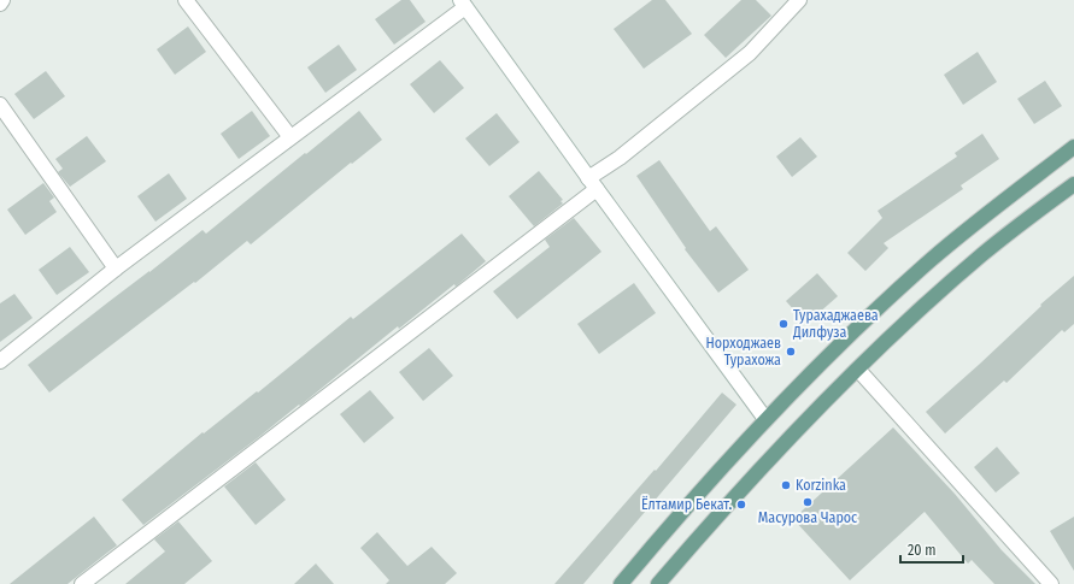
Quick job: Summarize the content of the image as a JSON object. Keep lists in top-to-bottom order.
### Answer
{
  "places": [
    "Турахаджаева Дилфуза",
    "Норходжаев Турахожа",
    "Korzinka",
    "Масурова Чарос",
    "Ёлтамир Бекат."
  ],
  "scale_bar": "20 m"
}
